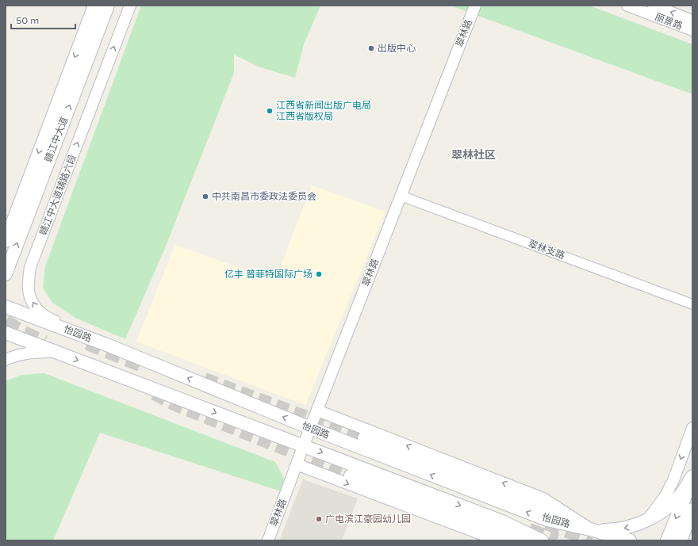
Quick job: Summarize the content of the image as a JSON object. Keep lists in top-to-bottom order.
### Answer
{
  "streets": {
    "main road": ["赣江中大道", "怡园路"],
    "street": [
      "丽景路",
      "翠林路",
      "赣江中大道辅路六段",
      "翠林支路"
    ]
  },
  "crossings": [
    ["翠林路", "翠林支路"],
    ["翠林路", "怡园路"],
    ["赣江中大道辅路六段", "怡园路"]
  ],
  "one_way": ["赣江中大道辅路六段"],
  "districts": ["翠林社区"],
  "places": [
    "出版中心",
    "江西省新闻出版广电局 江西省版权局",
    "中共南昌市委政法委员会",
    "亿丰 普菲特国际广场",
    "广电滨江豪园幼儿园"
  ],
  "scale_bar": "50 m"
}
